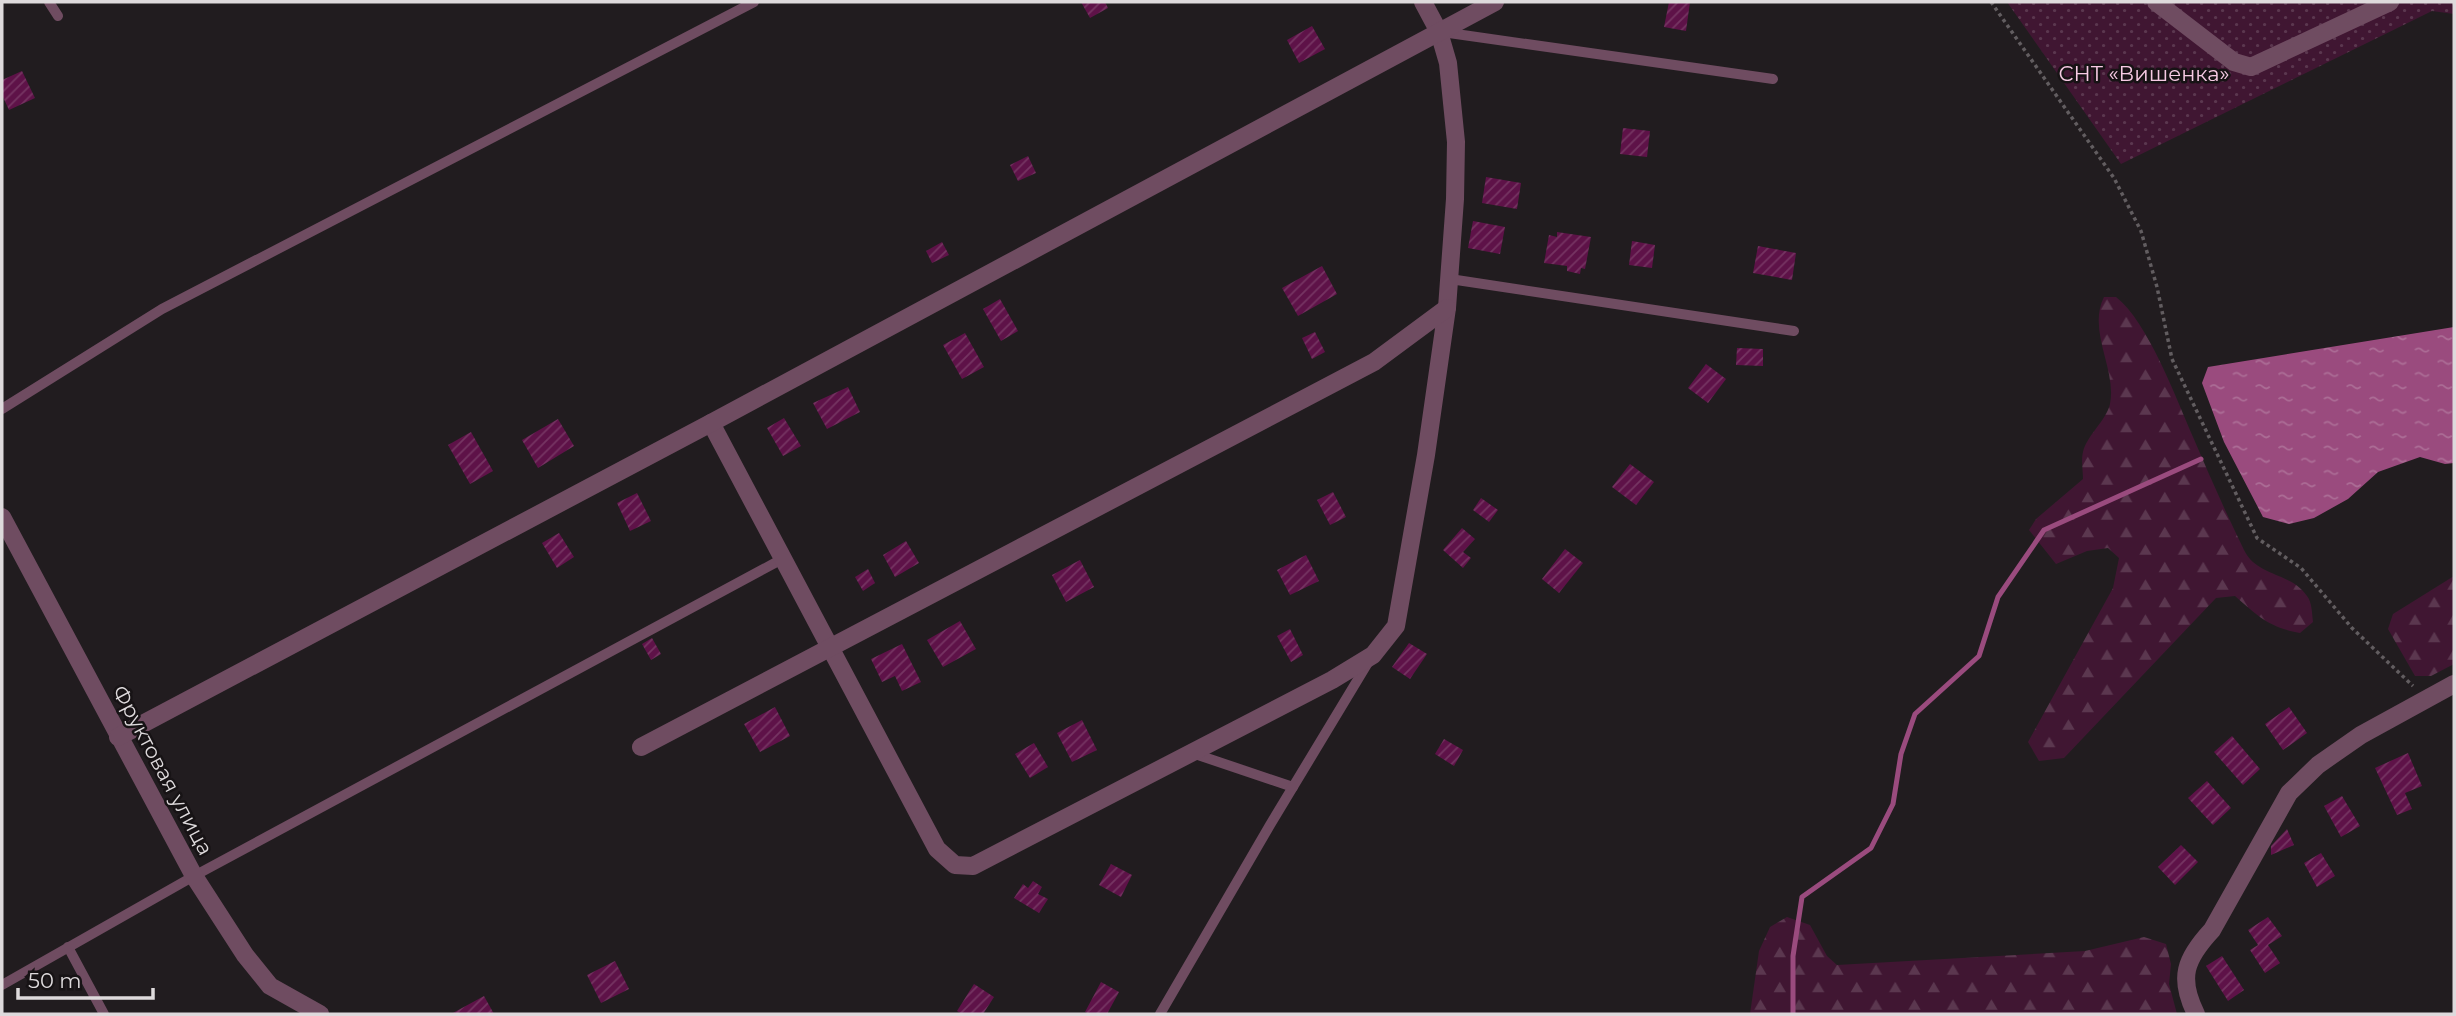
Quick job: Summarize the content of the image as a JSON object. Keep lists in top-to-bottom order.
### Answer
{
  "streets": {
    "street": ["Фруктовая улица"]
  },
  "parks": ["СНТ «Вишенка»"],
  "scale_bar": "50 m"
}
